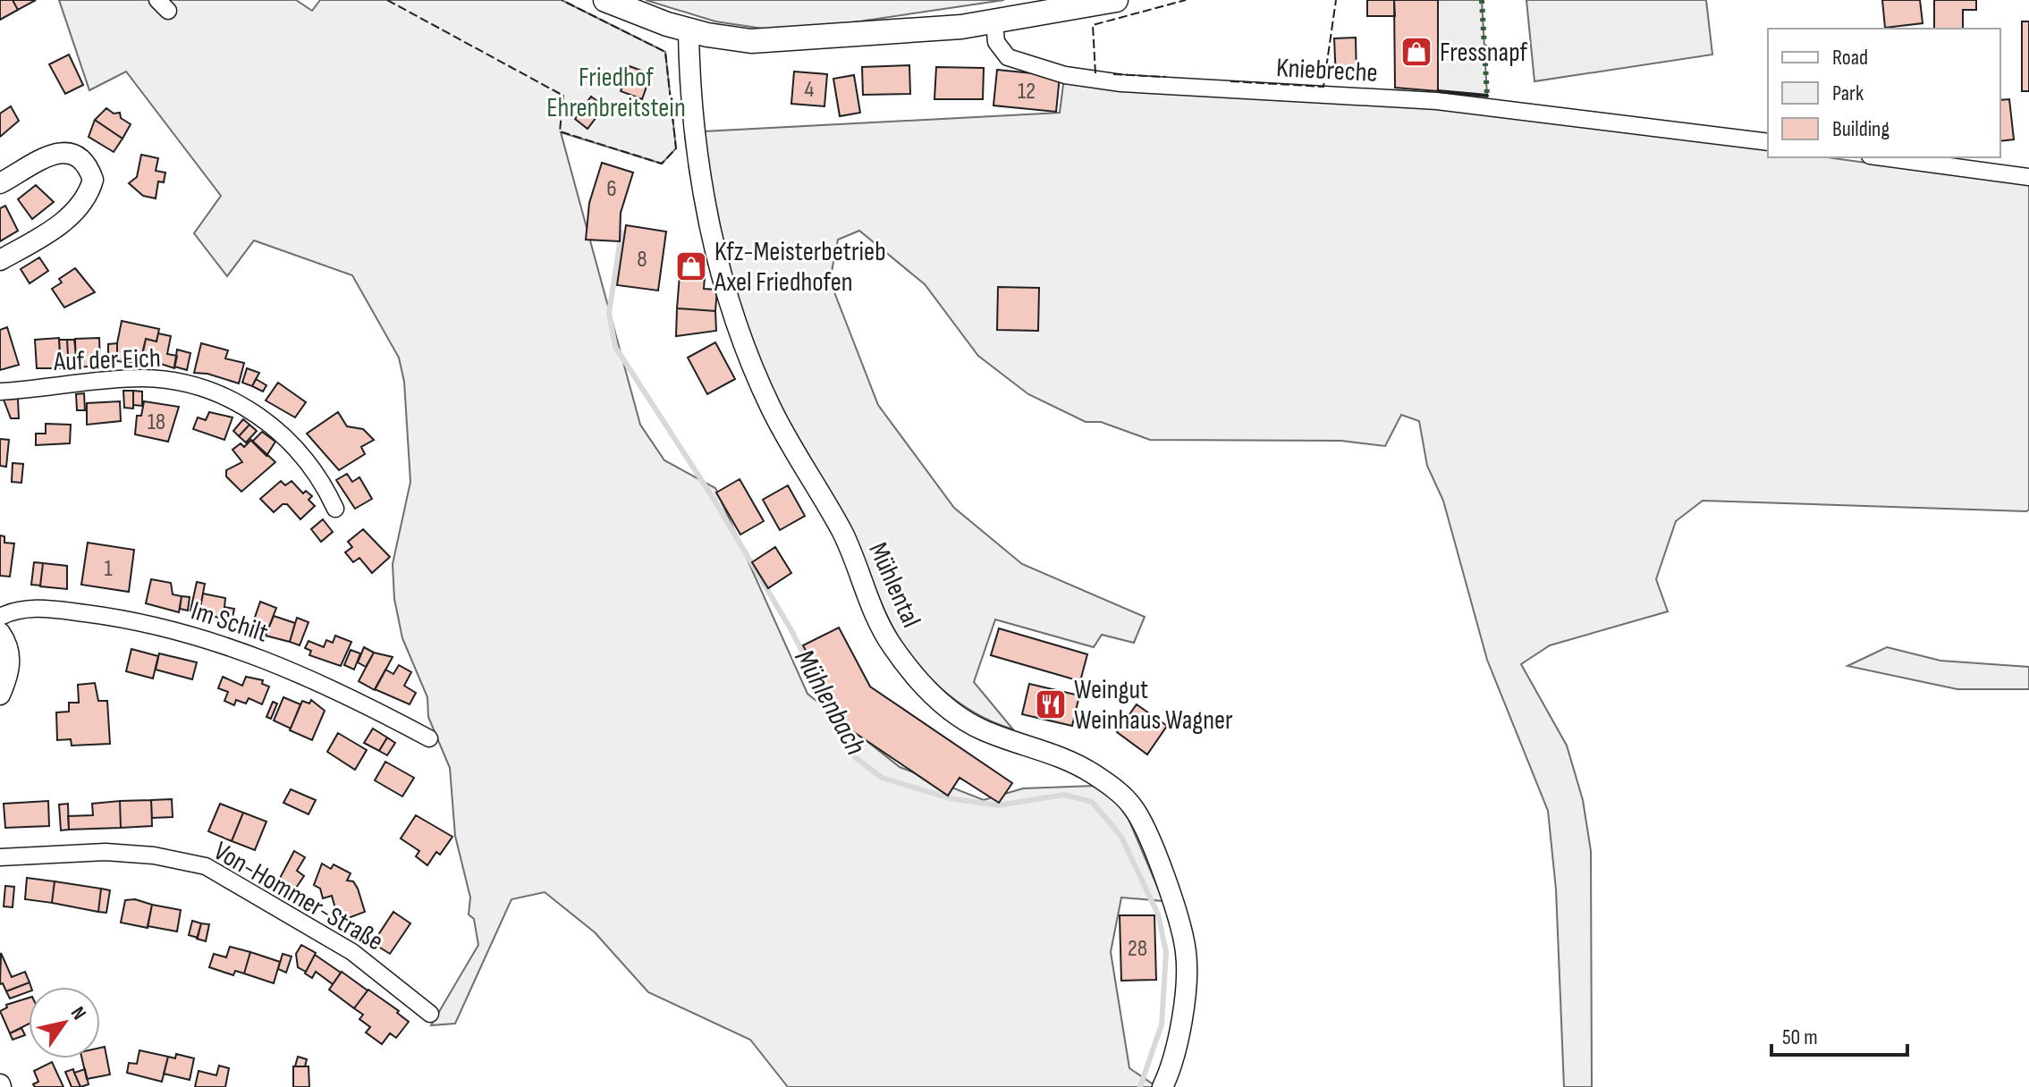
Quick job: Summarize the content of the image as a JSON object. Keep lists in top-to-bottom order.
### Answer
{
  "streets": {
    "street": [
      "Kniebreche",
      "Auf der Eich",
      "Mühlental",
      "Im Schilt",
      "Von-Hommer-Straße"
    ]
  },
  "water": ["Mühlenbach"],
  "parks": ["Friedhof Ehrenbreitstein"],
  "places": {
    "shop": ["Fressnapf", "Kfz-Meisterbetrieb Axel Friedhofen"],
    "restaurant": ["Weingut Weinhaus Wagner"]
  },
  "house_numbers": [
    "4",
    "12",
    "6",
    "8",
    "18",
    "1",
    "28"
  ],
  "legend": ["Road", "Park", "Building"],
  "scale_bar": "50 m",
  "north": "top right"
}
